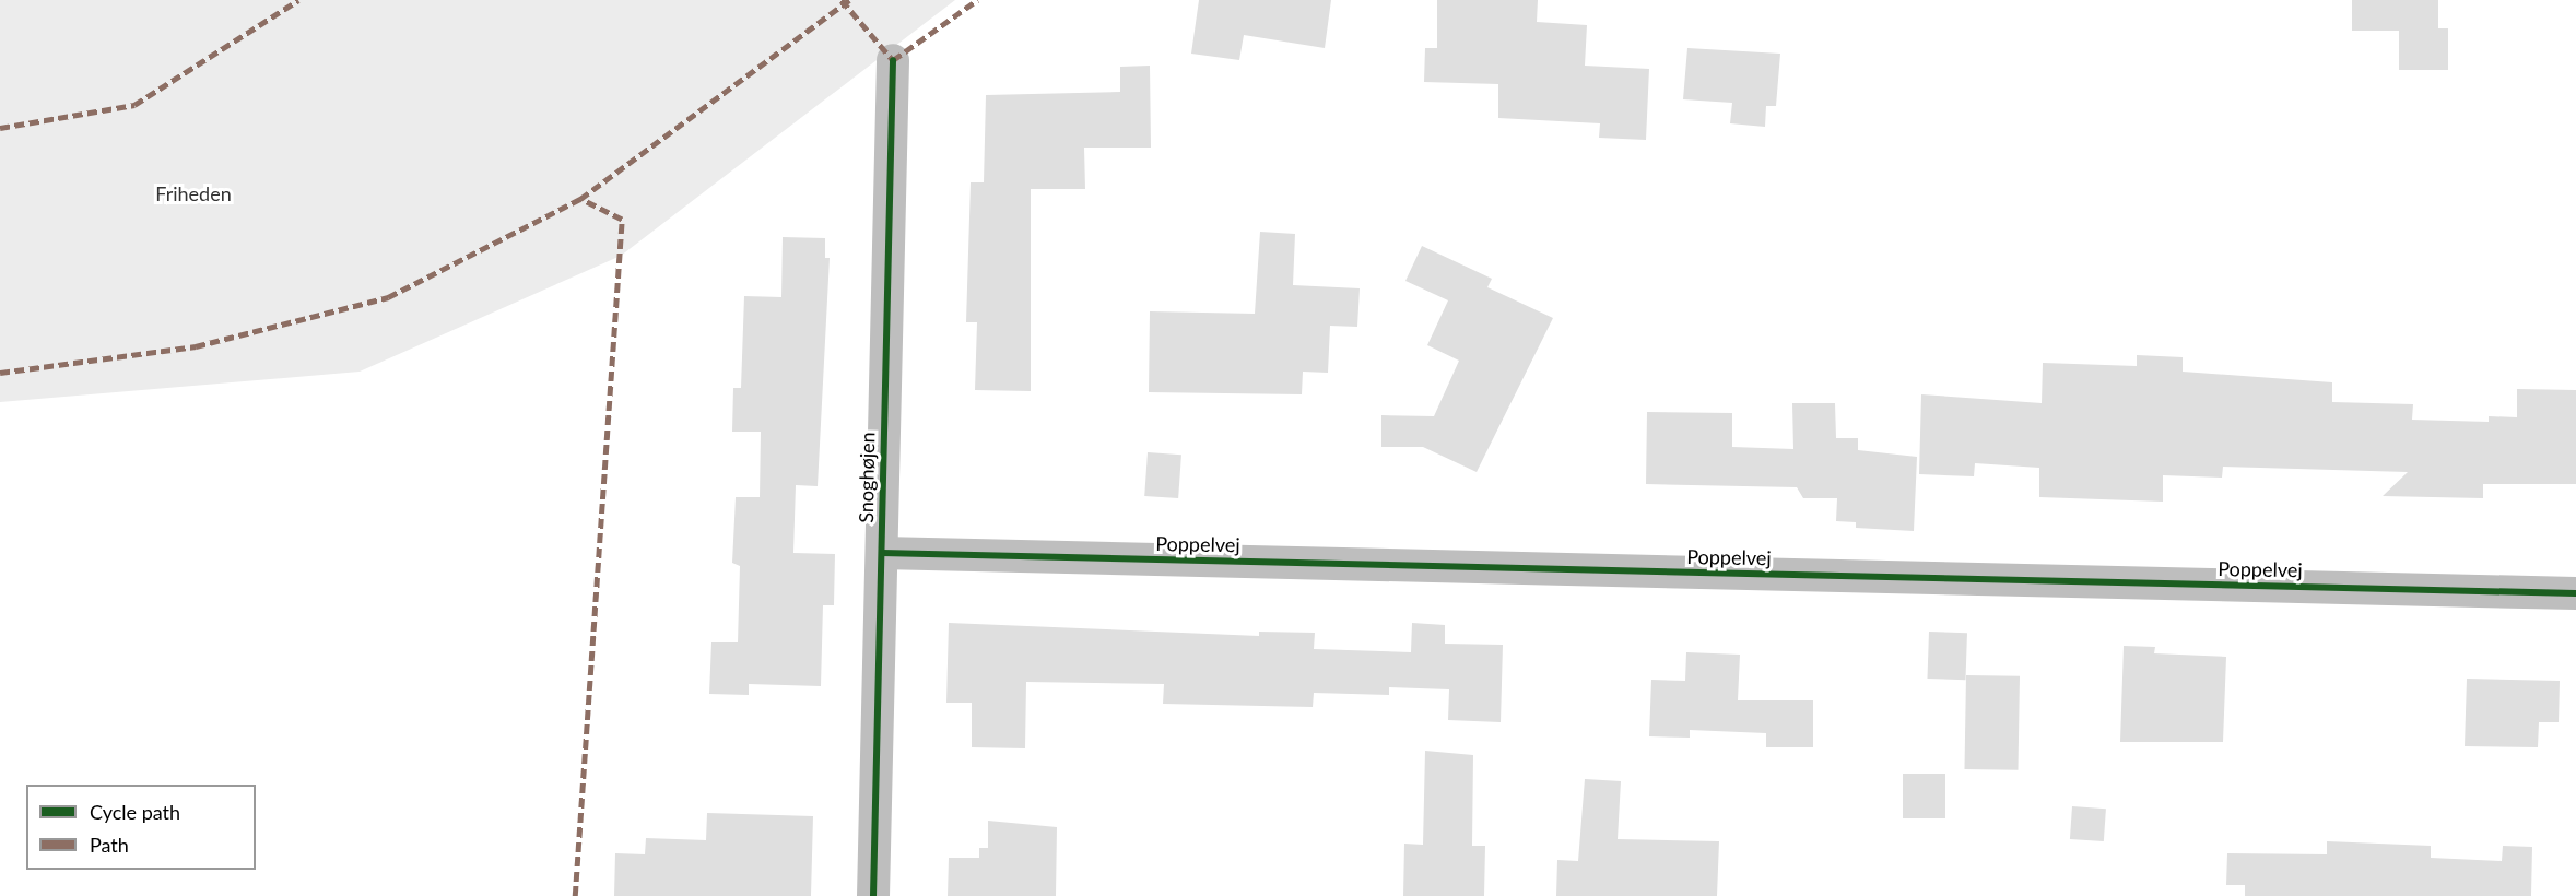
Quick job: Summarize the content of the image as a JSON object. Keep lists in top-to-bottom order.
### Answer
{
  "streets": {
    "street": ["Snoghøjen", "Poppelvej"]
  },
  "crossings": [
    ["Snoghøjen", "Poppelvej"]
  ],
  "parks": ["Friheden"],
  "legend": ["Cycle path", "Path"]
}
